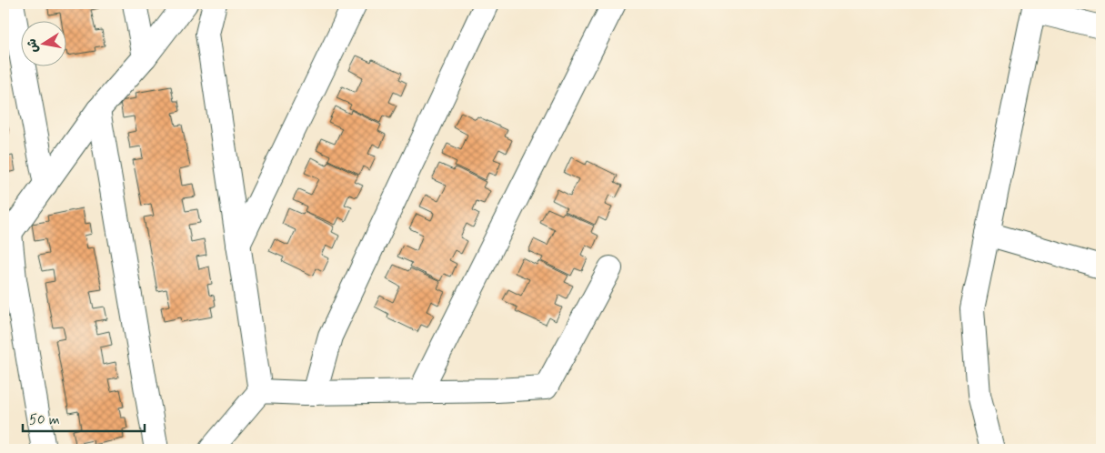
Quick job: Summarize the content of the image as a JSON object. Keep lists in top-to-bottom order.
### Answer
{
  "scale_bar": "50 m",
  "north": "left"
}
